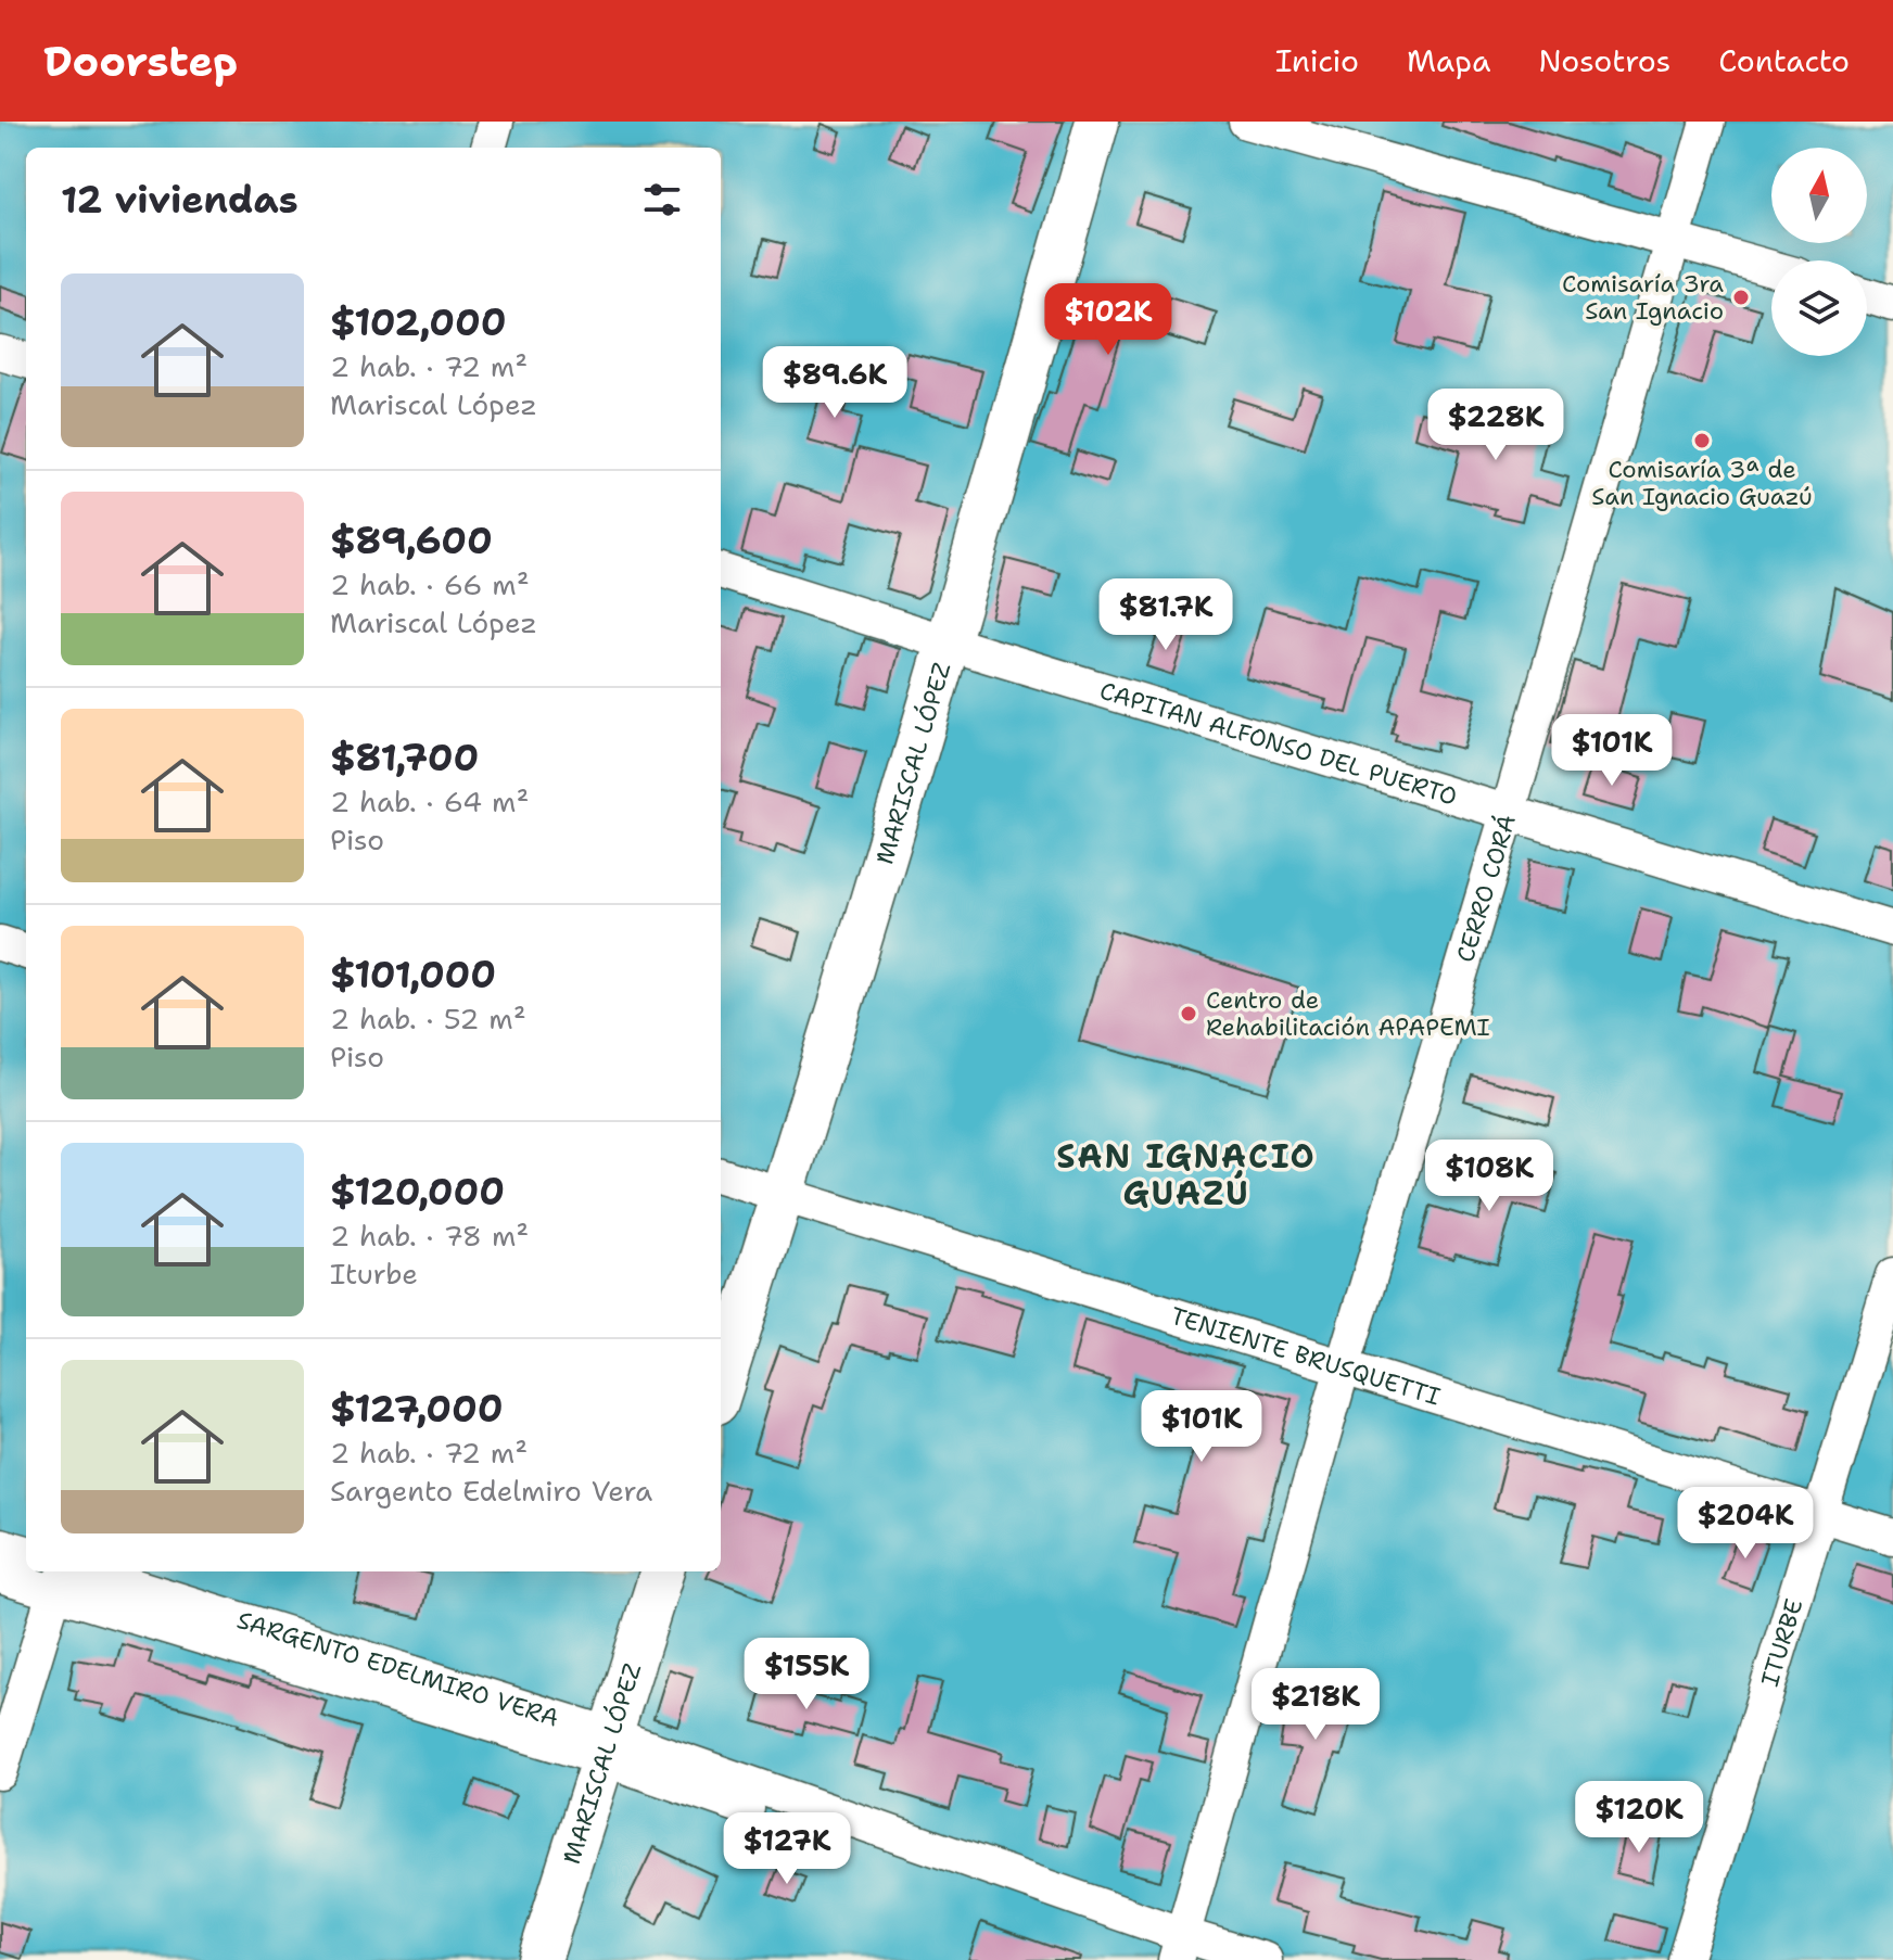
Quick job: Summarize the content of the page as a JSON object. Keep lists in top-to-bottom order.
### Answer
{
  "streets": {
    "main road": ["MARISCAL LÓPEZ"],
    "street": [
      "CAPITAN ALFONSO DEL PUERTO",
      "CERRO CORÁ",
      "TENIENTE BRUSQUETTI",
      "ITURBE",
      "SARGENTO EDELMIRO VERA"
    ]
  },
  "crossings": [
    ["CAPITAN ALFONSO DEL PUERTO", "MARISCAL LÓPEZ"],
    ["CAPITAN ALFONSO DEL PUERTO", "CERRO CORÁ"],
    ["MARISCAL LÓPEZ", "TENIENTE BRUSQUETTI"],
    ["MARISCAL LÓPEZ", "SARGENTO EDELMIRO VERA"],
    ["CERRO CORÁ", "TENIENTE BRUSQUETTI"],
    ["CERRO CORÁ", "SARGENTO EDELMIRO VERA"],
    ["TENIENTE BRUSQUETTI", "ITURBE"]
  ],
  "districts": ["SAN IGNACIO GUAZÚ"],
  "places": ["Comisaría 3ra San Ignacio", "Comisaría 3ª de San Ignacio Guazú", "Centro de Rehabilitación APAPEMI"],
  "north": "top",
  "page": {
    "header": "Doorstep",
    "nav": [
      "Inicio",
      "Mapa",
      "Nosotros",
      "Contacto"
    ],
    "heading": "12 viviendas",
    "list": [
      {
        "name": "$102,000",
        "note": "2 hab. · 72 m² · Mariscal López"
      },
      {
        "name": "$89,600",
        "note": "2 hab. · 66 m² · Mariscal López"
      },
      {
        "name": "$81,700",
        "note": "2 hab. · 64 m² · Piso"
      },
      {
        "name": "$101,000",
        "note": "2 hab. · 52 m² · Piso"
      },
      {
        "name": "$120,000",
        "note": "2 hab. · 78 m² · Iturbe"
      },
      {
        "name": "$127,000",
        "note": "2 hab. · 72 m² · Sargento Edelmiro Vera"
      }
    ],
    "price": [
      "$102K",
      "$89.6K",
      "$228K",
      "$81.7K",
      "$101K",
      "$108K",
      "$101K",
      "$204K",
      "$155K",
      "$218K",
      "$120K",
      "$127K"
    ]
  }
}
